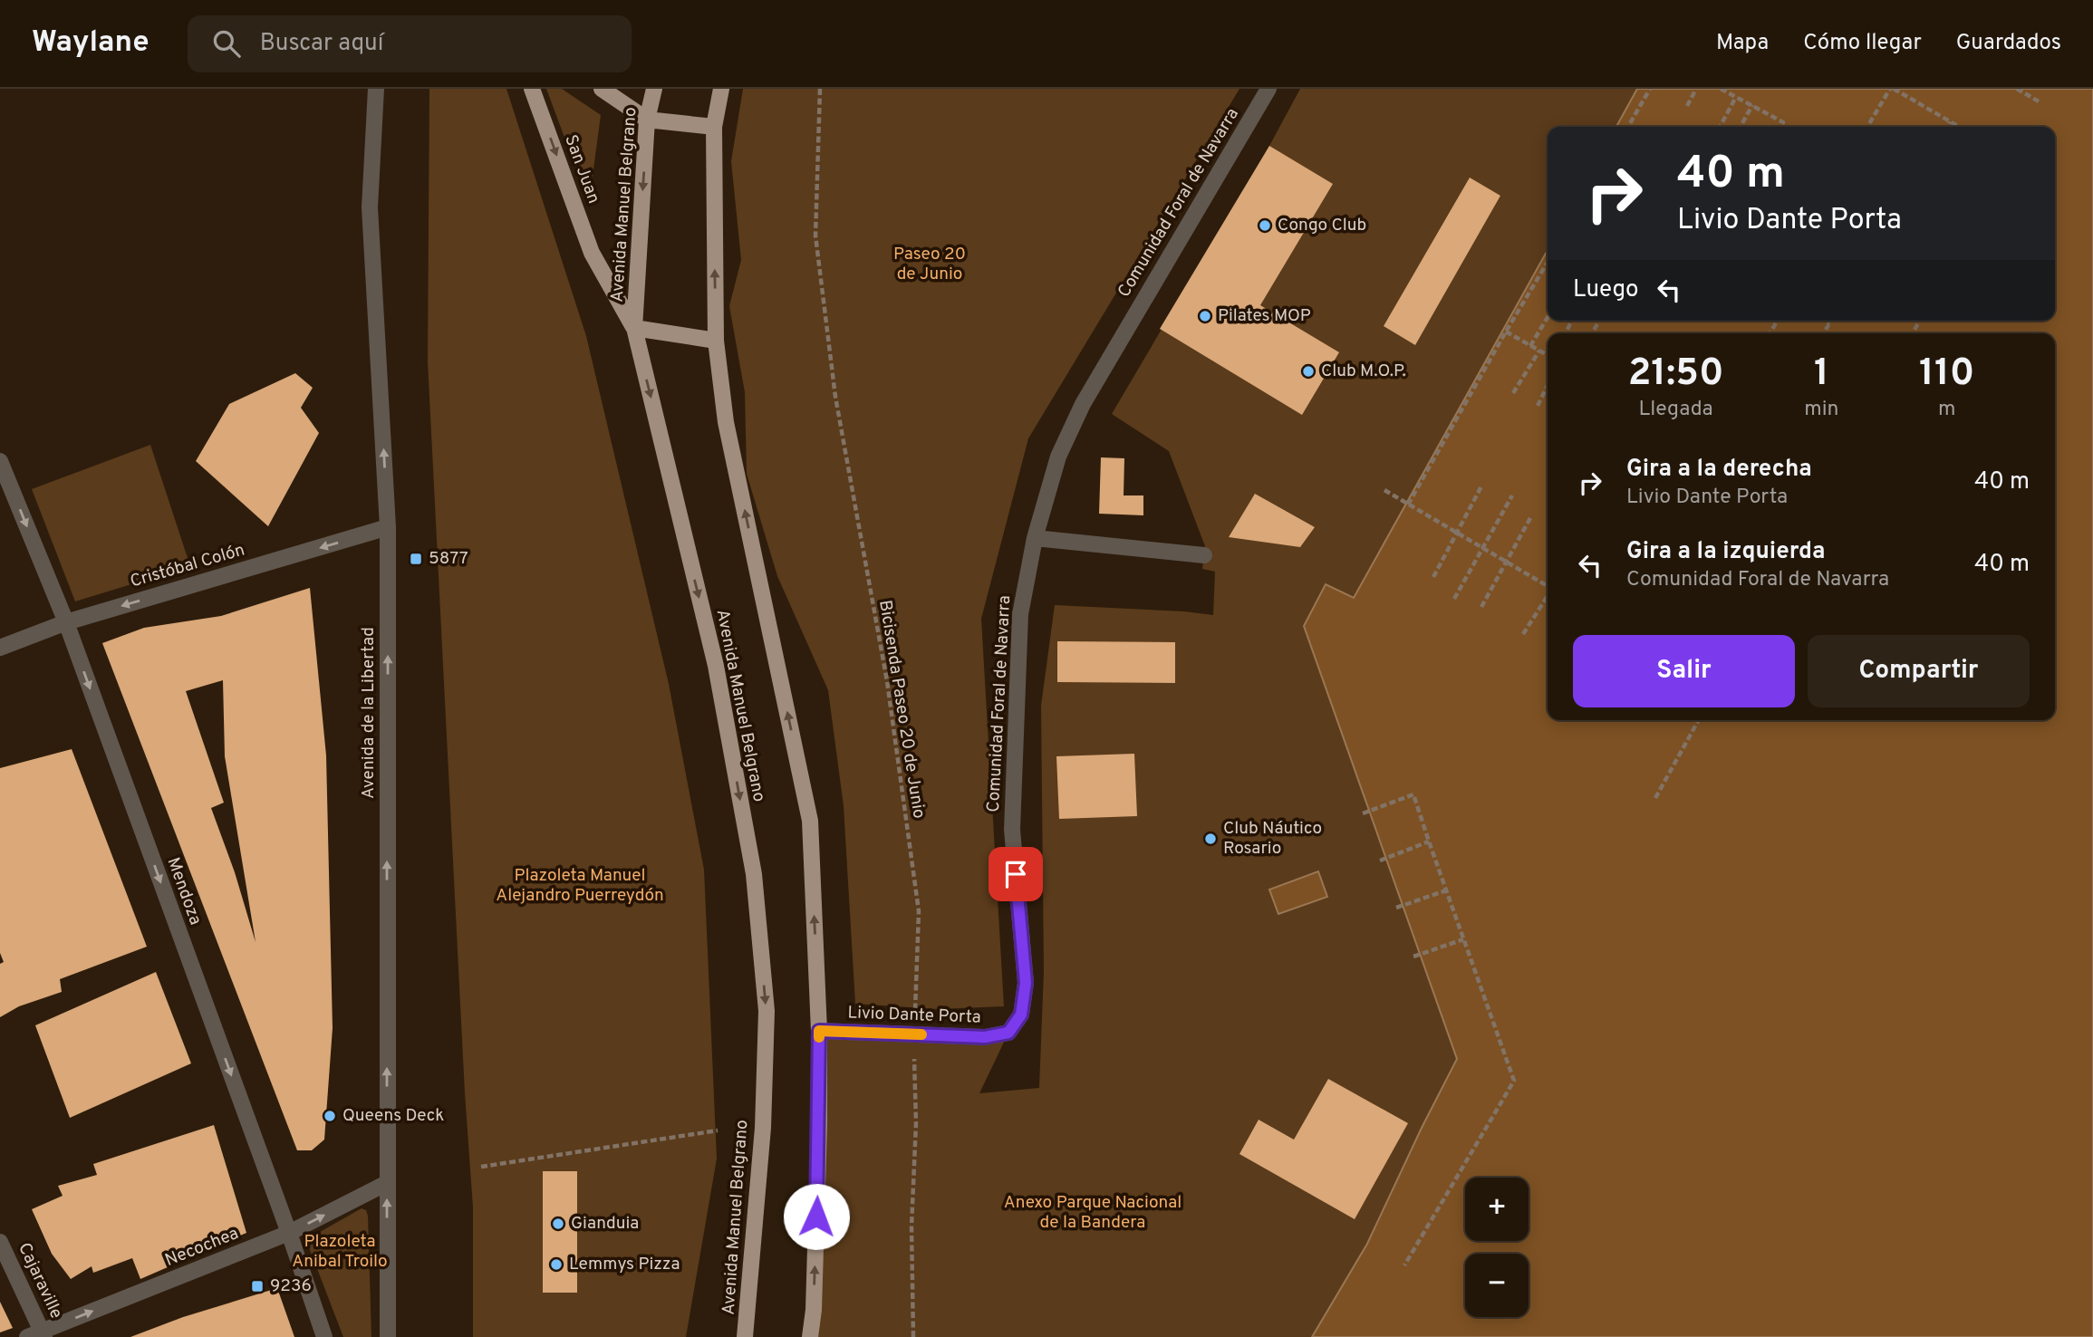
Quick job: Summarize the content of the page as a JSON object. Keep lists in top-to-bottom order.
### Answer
{
  "streets": {
    "main road": ["San Juan", "Avenida Manuel Belgrano"],
    "street": [
      "Comunidad Foral de Navarra",
      "Cristóbal Colón",
      "Avenida de la Libertad",
      "Mendoza",
      "Livio Dante Porta",
      "Necochea",
      "Cajaraville"
    ],
    "path": ["Bicisenda Paseo 20 de Junio"]
  },
  "crossings": [
    ["San Juan", "Avenida Manuel Belgrano"],
    ["Comunidad Foral de Navarra", "Livio Dante Porta"],
    ["Cristóbal Colón", "Avenida de la Libertad"],
    ["Cristóbal Colón", "Mendoza"],
    ["Bicisenda Paseo 20 de Junio", "Livio Dante Porta"],
    ["Avenida de la Libertad", "Necochea"],
    ["Mendoza", "Necochea"],
    ["Necochea", "Cajaraville"]
  ],
  "one_way": [
    "Cristóbal Colón",
    "Avenida de la Libertad",
    "Mendoza",
    "Necochea"
  ],
  "parks": [
    "Paseo 20 de Junio",
    "Plazoleta Manuel Alejandro Puerreydón",
    "Anexo Parque Nacional de la Bandera",
    "Plazoleta Anibal Troilo"
  ],
  "places": {
    "other": [
      "Congo Club",
      "Pilates MOP",
      "Club M.O.P.",
      "Club Náutico Rosario",
      "Queens Deck",
      "Gianduia",
      "Lemmys Pizza"
    ],
    "transit": ["5877", "9236"]
  },
  "page": {
    "header": "Waylane",
    "search": "Buscar aquí",
    "nav": ["Mapa", "Cómo llegar", "Guardados"],
    "turn": ["40 m", "Livio Dante Porta"],
    "then": "Luego",
    "eta": [
      "21:50",
      "Llegada",
      "1",
      "min",
      "110",
      "m"
    ],
    "list": [
      {
        "name": "Gira a la derecha",
        "note": "Livio Dante Porta",
        "value": "40 m"
      },
      {
        "name": "Gira a la izquierda",
        "note": "Comunidad Foral de Navarra",
        "value": "40 m"
      }
    ],
    "buttons": ["Salir", "Compartir"],
    "map_buttons": ["+", "−"]
  }
}
